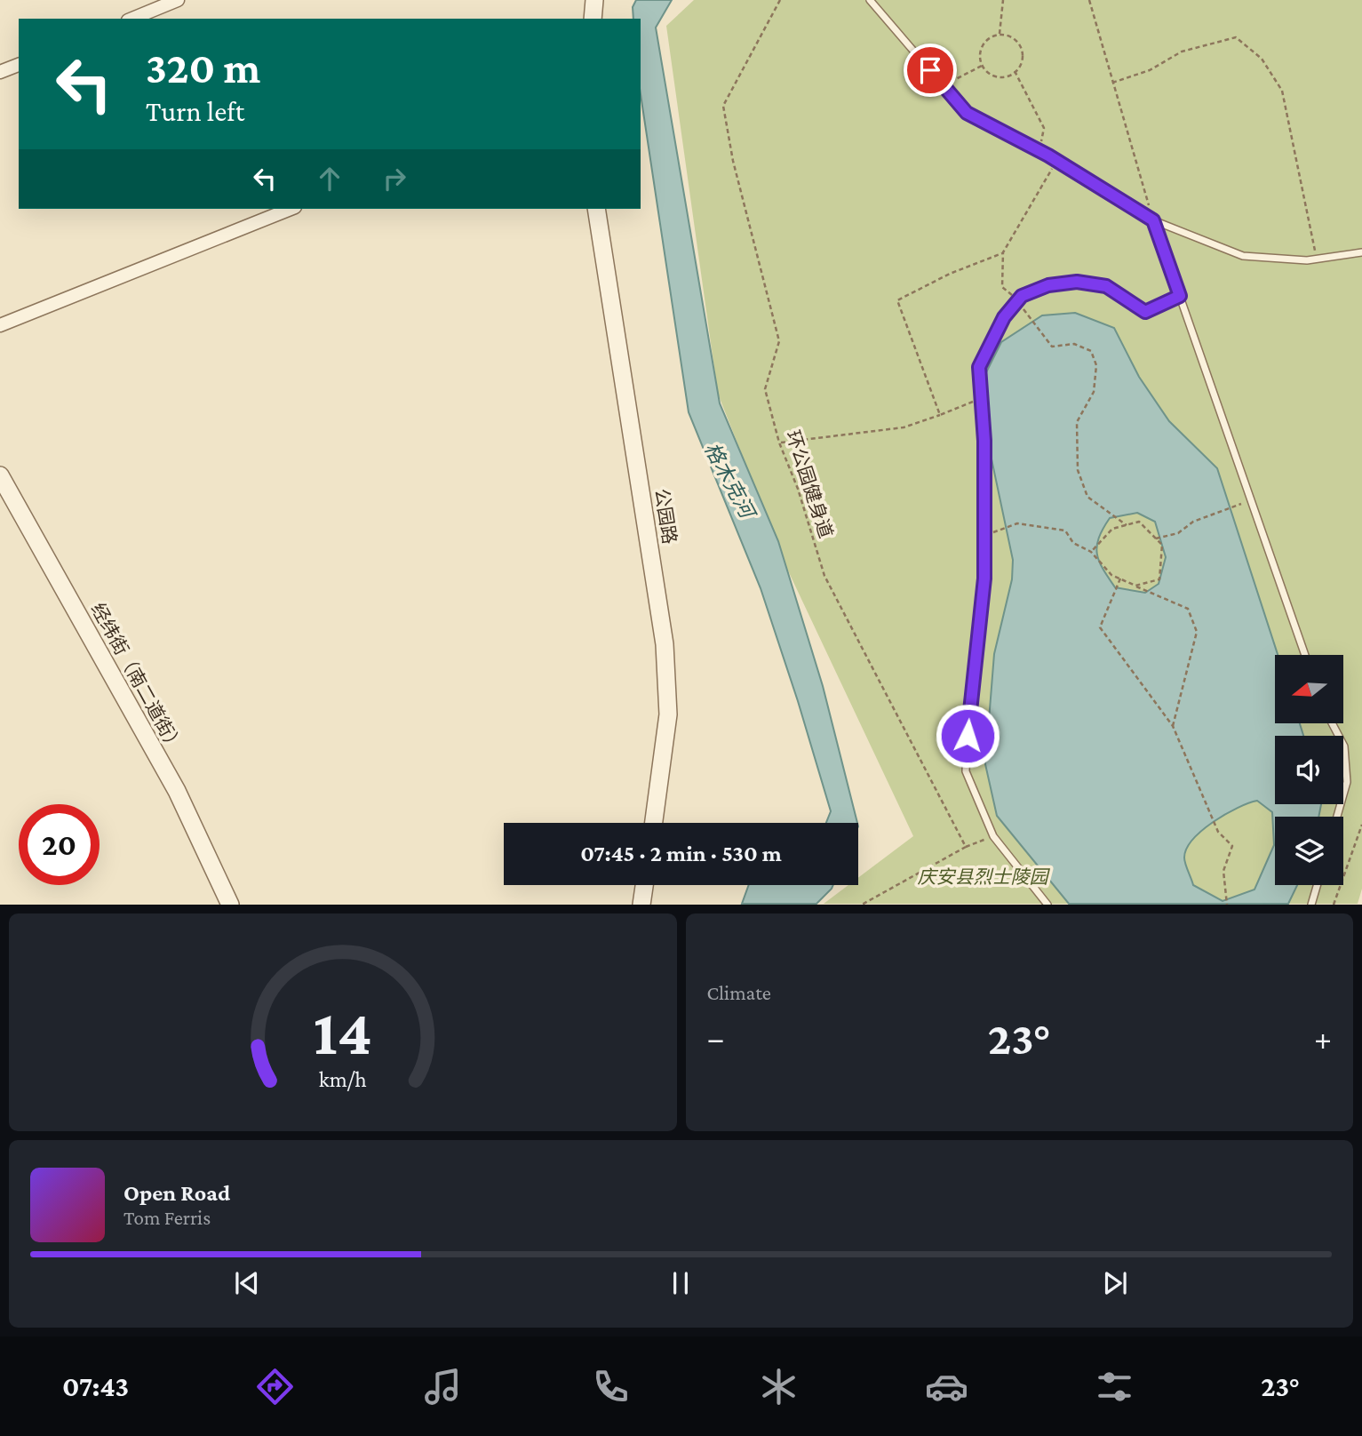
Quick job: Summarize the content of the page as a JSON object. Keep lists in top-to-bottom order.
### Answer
{
  "streets": {
    "street": ["公园路", "经纬街（南二道街）"],
    "path": ["环公园健身道"]
  },
  "water": ["格木克河"],
  "parks": ["庆安县烈士陵园"],
  "north": "left",
  "page": {
    "turn": ["320 m", "Turn left"],
    "limit": "20",
    "trip": "07:45 · 2 min · 530 m",
    "tile": "Climate",
    "heat": ["−", "23°", "+"],
    "song": ["Open Road", "Tom Ferris"],
    "tabs": ["07:43", "23°"],
    "gauge": ["14", "km/h"]
  }
}
